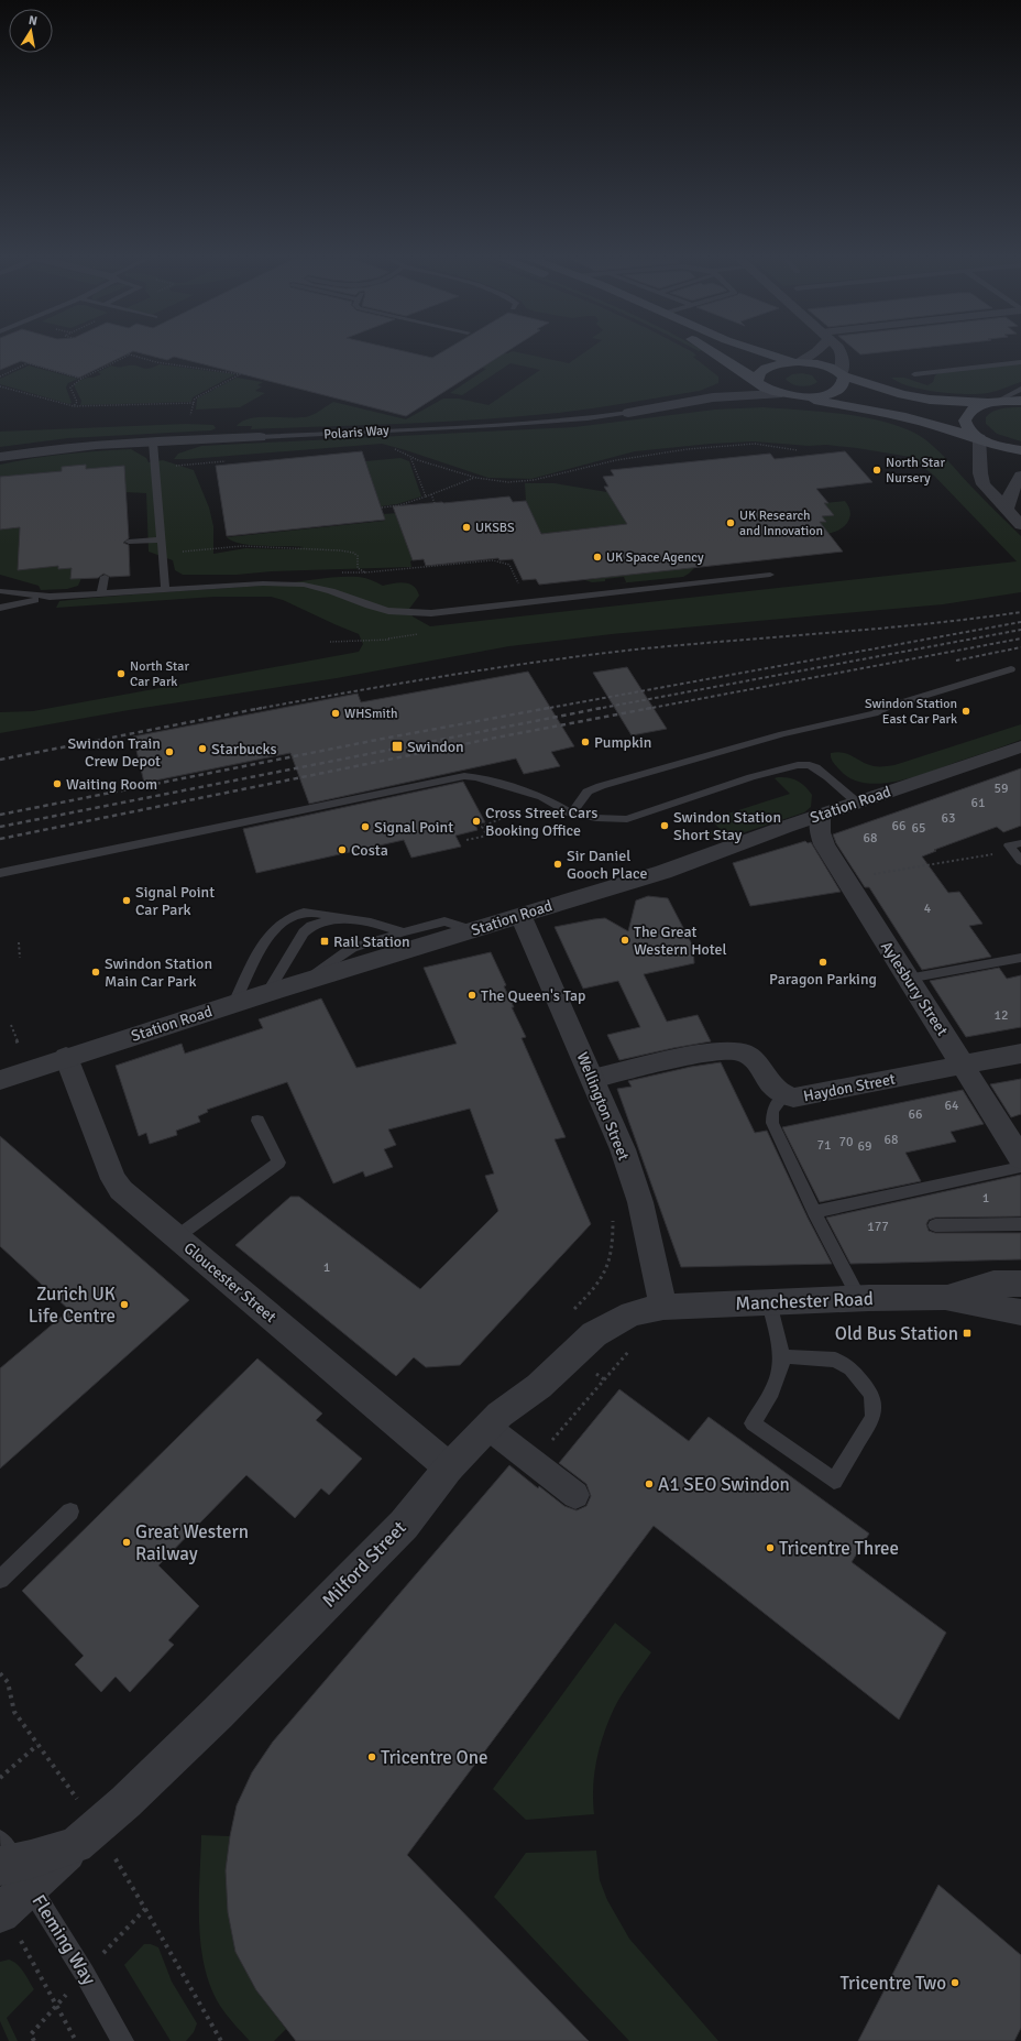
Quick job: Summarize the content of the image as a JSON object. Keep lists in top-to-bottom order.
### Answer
{
  "streets": {
    "street": [
      "Polaris Way",
      "Station Road",
      "Aylesbury Street",
      "Haydon Street",
      "Wellington Street",
      "Gloucester Street",
      "Manchester Road",
      "Milford Street"
    ],
    "lane": ["Fleming Way"]
  },
  "crossings": [
    ["Station Road", "Aylesbury Street"],
    ["Station Road", "Wellington Street"],
    ["Station Road", "Gloucester Street"],
    ["Aylesbury Street", "Haydon Street"],
    ["Haydon Street", "Wellington Street"],
    ["Wellington Street", "Manchester Road"],
    ["Wellington Street", "Milford Street"],
    ["Gloucester Street", "Milford Street"],
    ["Manchester Road", "Milford Street"],
    ["Milford Street", "Fleming Way"]
  ],
  "places": {
    "other": [
      "North Star Nursery",
      "UK Research and Innovation",
      "UKSBS",
      "UK Space Agency",
      "North Star Car Park",
      "Swindon Station East Car Park",
      "WHSmith",
      "Pumpkin",
      "Starbucks",
      "Swindon Train Crew Depot",
      "Waiting Room",
      "Cross Street Cars Booking Office",
      "Swindon Station Short Stay",
      "Signal Point",
      "Costa",
      "Sir Daniel Gooch Place",
      "Signal Point Car Park",
      "The Great Western Hotel",
      "Paragon Parking",
      "Swindon Station Main Car Park",
      "The Queen's Tap",
      "Zurich UK Life Centre",
      "A1 SEO Swindon",
      "Great Western Railway",
      "Tricentre Three",
      "Tricentre One",
      "Tricentre Two"
    ],
    "transit": ["Swindon", "Rail Station", "Old Bus Station"]
  },
  "house_numbers": [
    "59",
    "61",
    "63",
    "66",
    "65",
    "68",
    "4",
    "12",
    "64",
    "66",
    "68",
    "70",
    "71",
    "69",
    "1",
    "177",
    "1"
  ],
  "north": "top"
}
